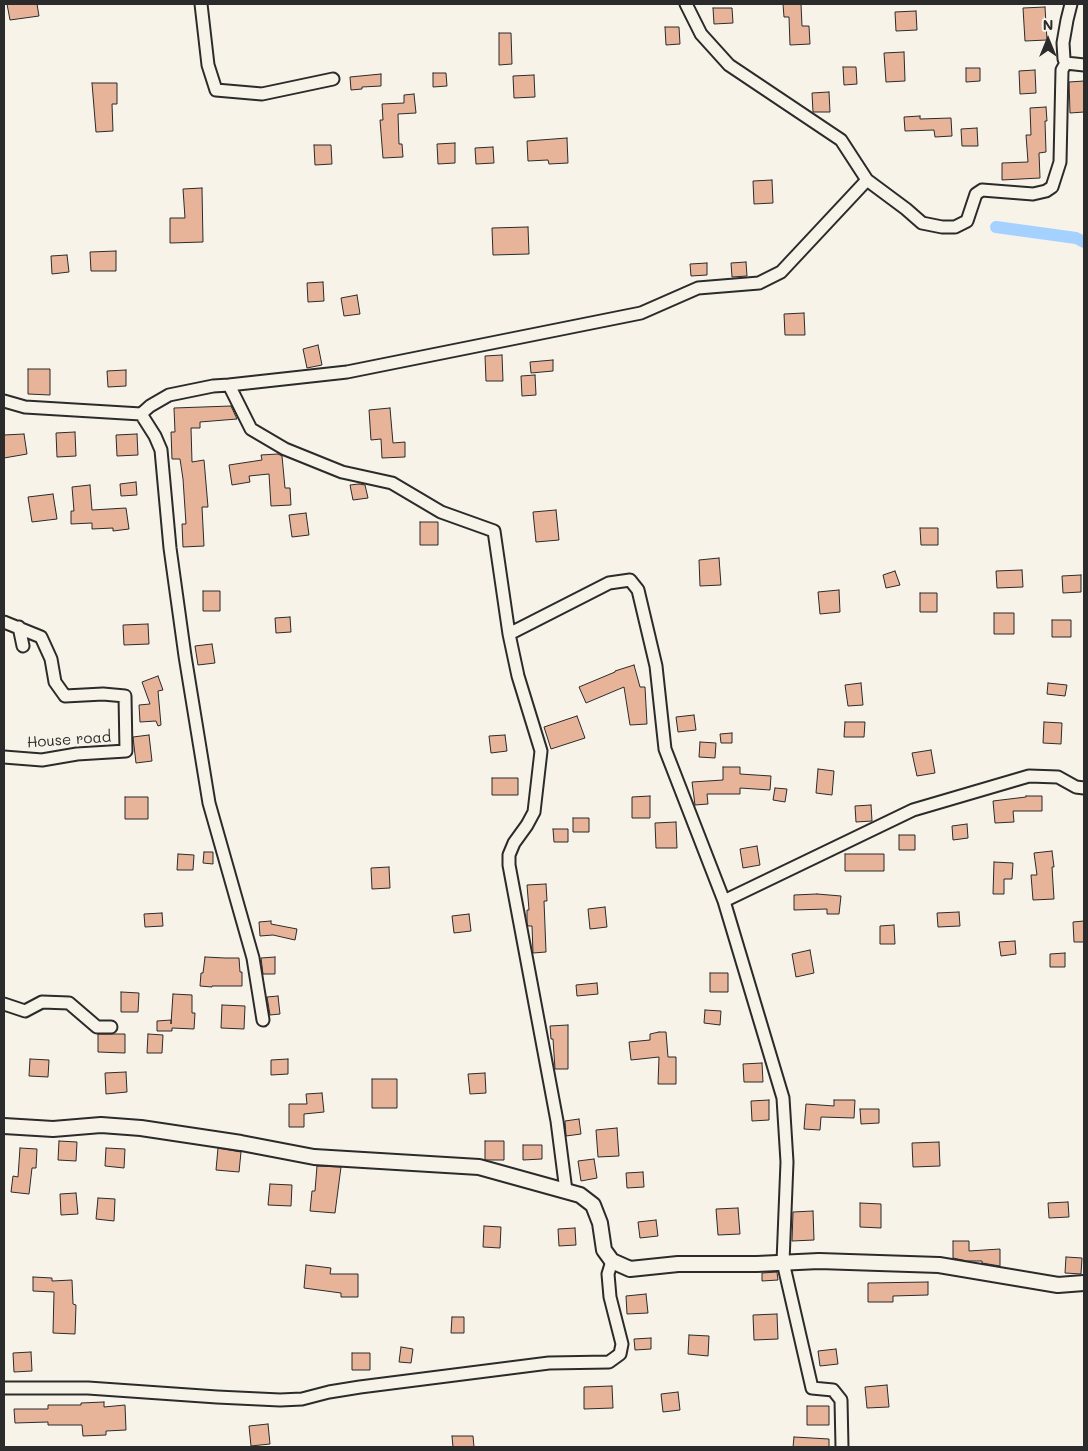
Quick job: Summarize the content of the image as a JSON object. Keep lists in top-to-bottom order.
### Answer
{
  "streets": {
    "street": ["House road"]
  },
  "north": "top"
}
